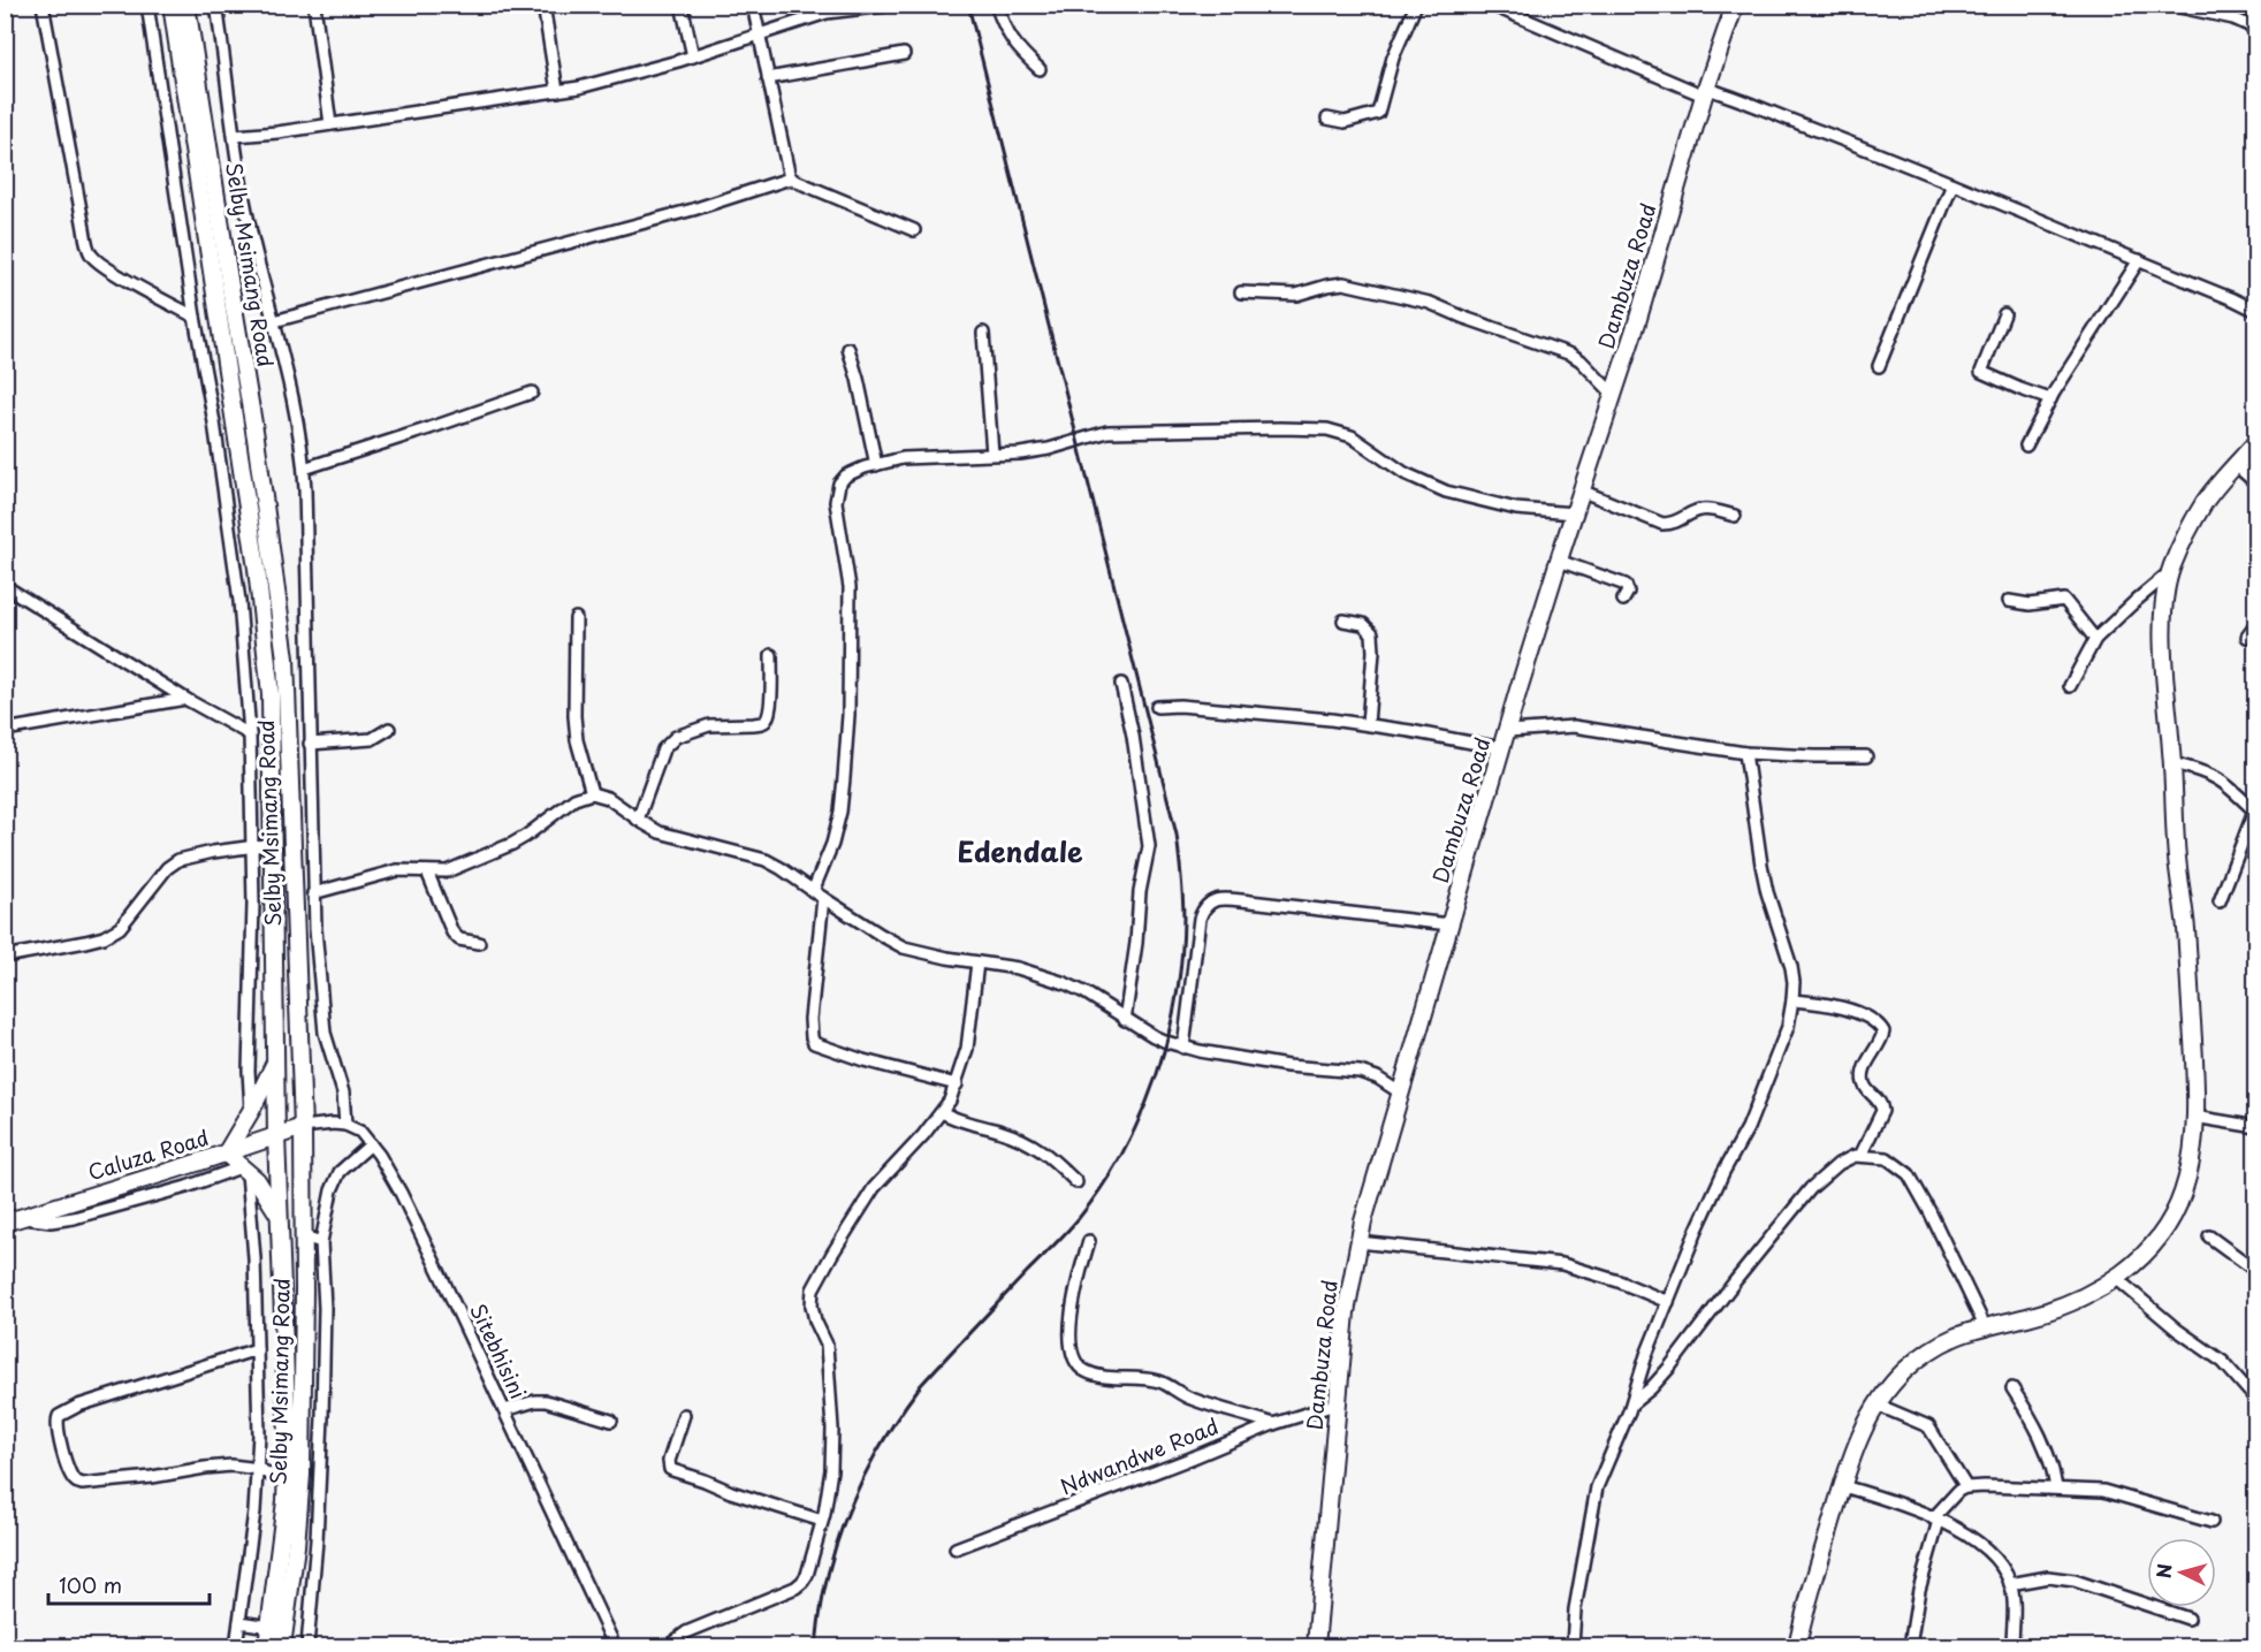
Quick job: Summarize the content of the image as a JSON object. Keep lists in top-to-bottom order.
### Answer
{
  "streets": {
    "main road": ["Selby Msimang Road", "Dambuza Road", "Caluza Road"],
    "street": ["Sitebhisini", "Ndwandwe Road"]
  },
  "crossings": [
    ["Selby Msimang Road", "Caluza Road"],
    ["Dambuza Road", "Ndwandwe Road"]
  ],
  "districts": ["Edendale"],
  "scale_bar": "100 m",
  "north": "left"
}
